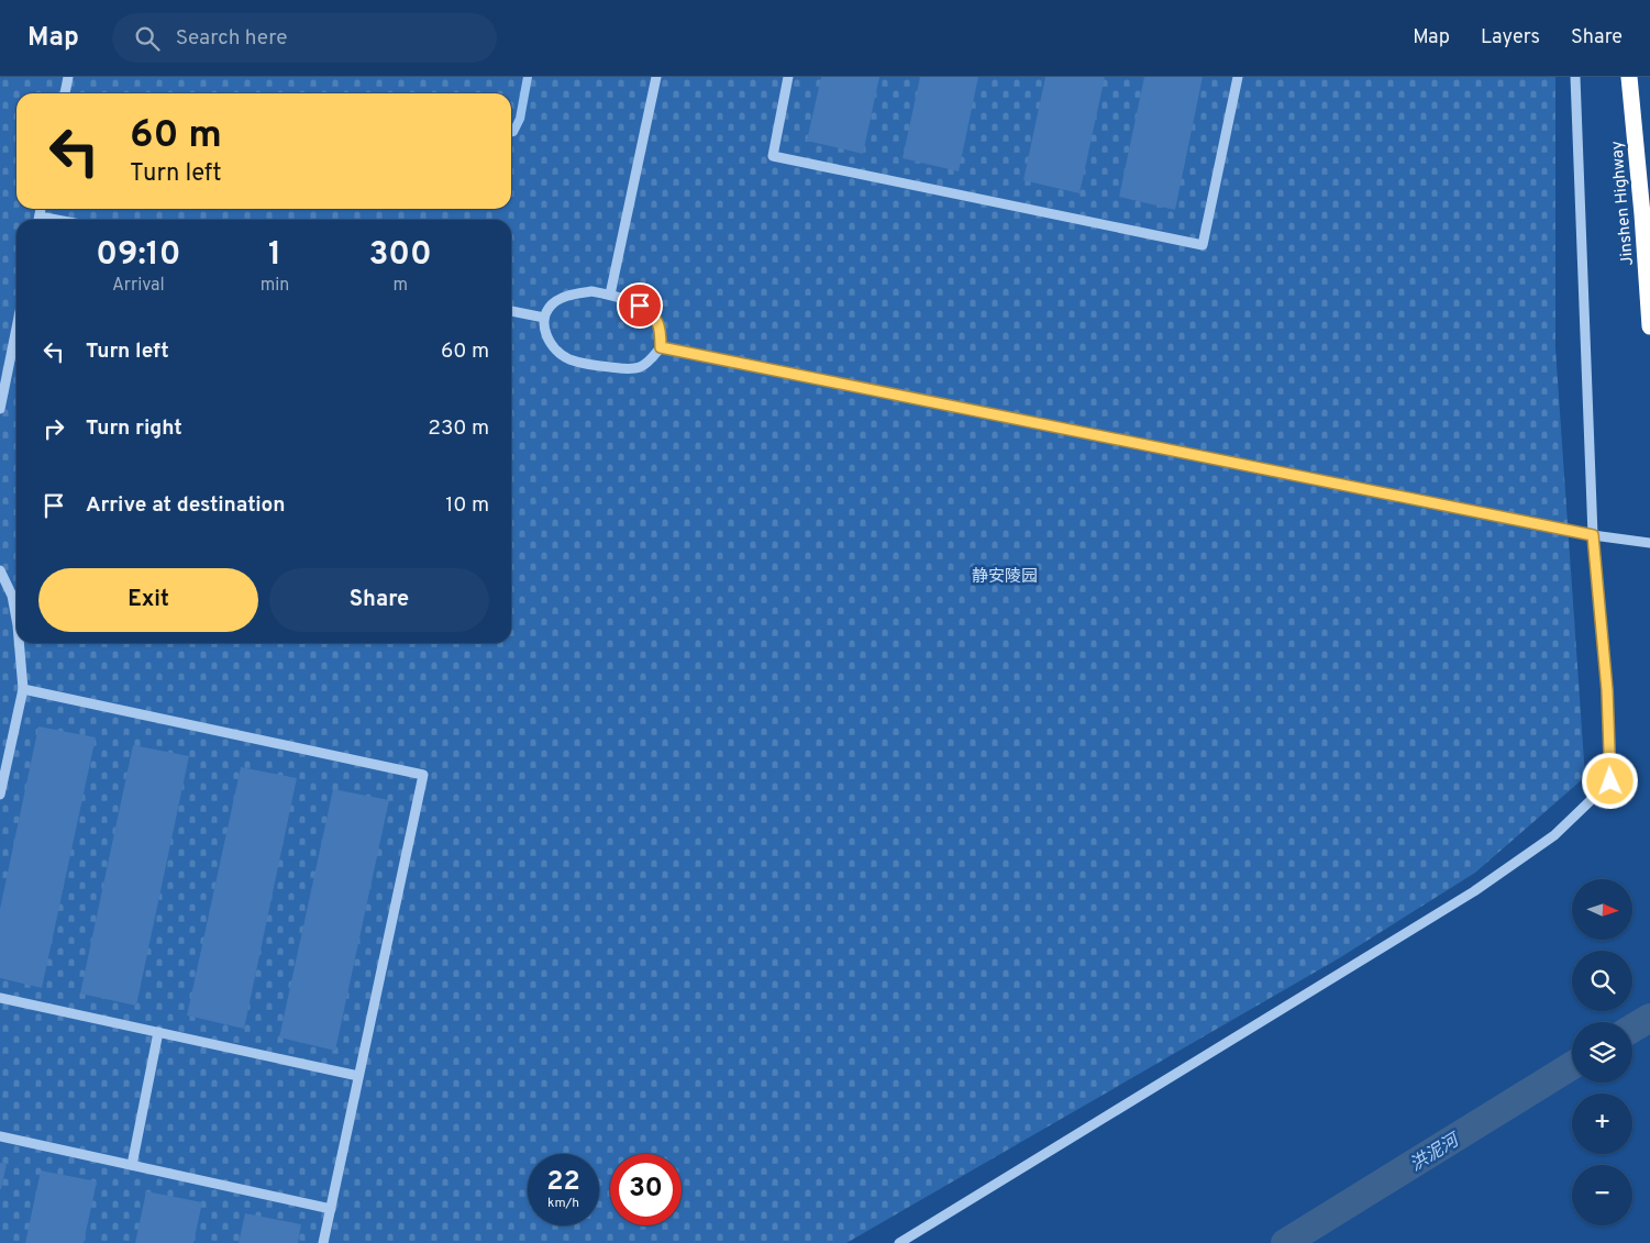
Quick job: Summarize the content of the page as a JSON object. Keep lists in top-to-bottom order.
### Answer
{
  "streets": {
    "highway": ["Jinshen Highway"]
  },
  "water": ["洪泥河"],
  "parks": ["静安陵园"],
  "north": "right",
  "page": {
    "header": "Map",
    "search": "Search here",
    "nav": ["Map", "Layers", "Share"],
    "turn": ["60 m", "Turn left"],
    "eta": [
      "09:10",
      "Arrival",
      "1",
      "min",
      "300",
      "m"
    ],
    "list": [
      {
        "name": "Turn left",
        "value": "60 m"
      },
      {
        "name": "Turn right",
        "value": "230 m"
      },
      {
        "name": "Arrive at destination",
        "value": "10 m"
      }
    ],
    "buttons": ["Exit", "Share"],
    "map_buttons": ["+", "−"],
    "speed": "22 km/h",
    "limit": "30"
  }
}
